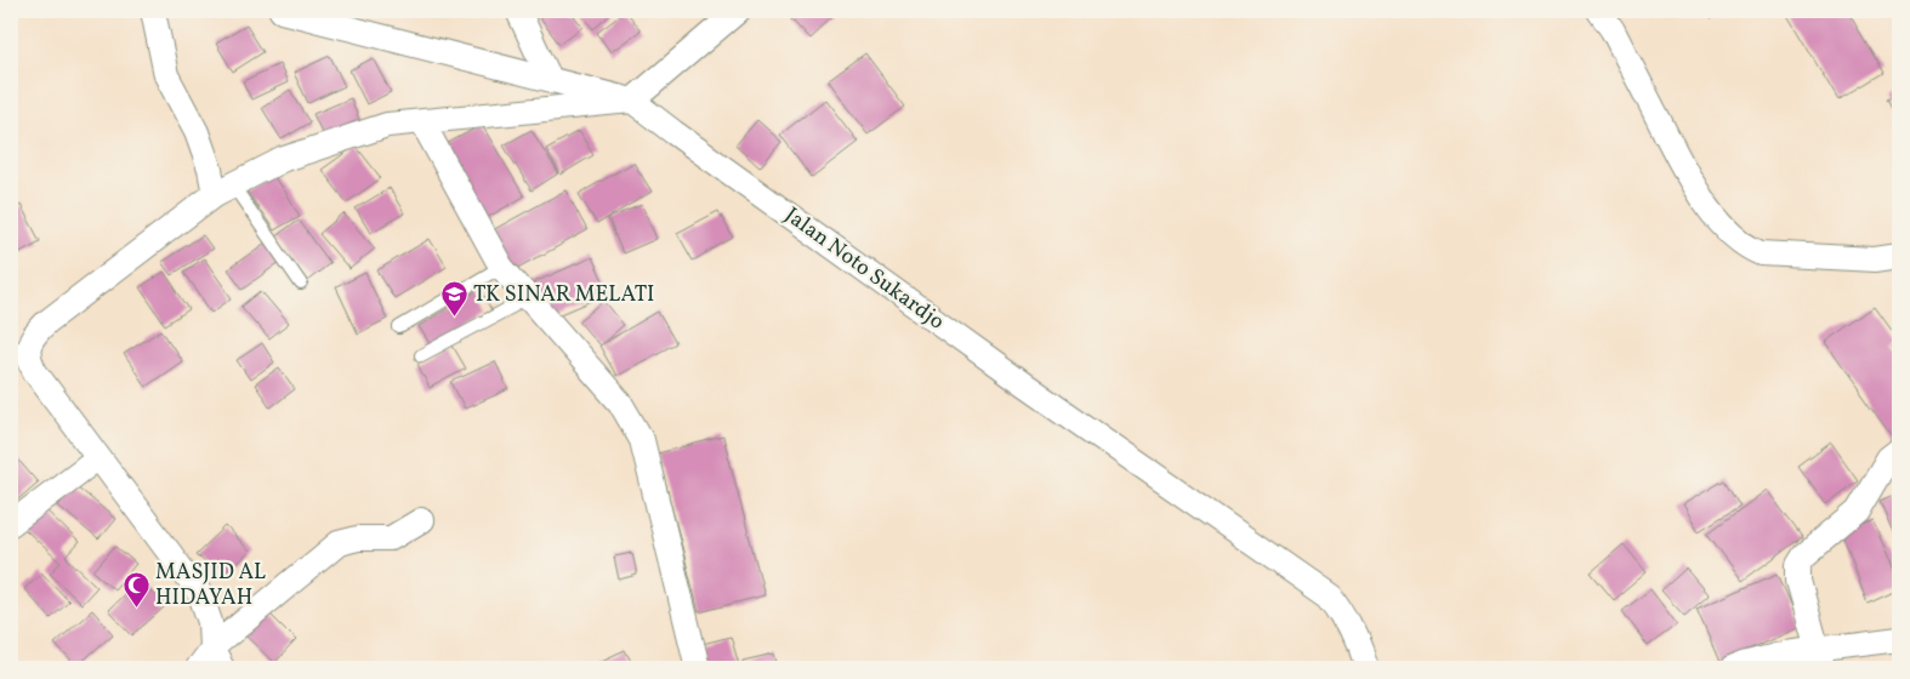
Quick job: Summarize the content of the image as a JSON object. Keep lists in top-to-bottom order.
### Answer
{
  "streets": {
    "street": ["Jalan Noto Sukardjo"]
  },
  "places": {
    "school or university": ["TK SINAR MELATI"],
    "mosque": ["MASJID AL HIDAYAH"]
  }
}
